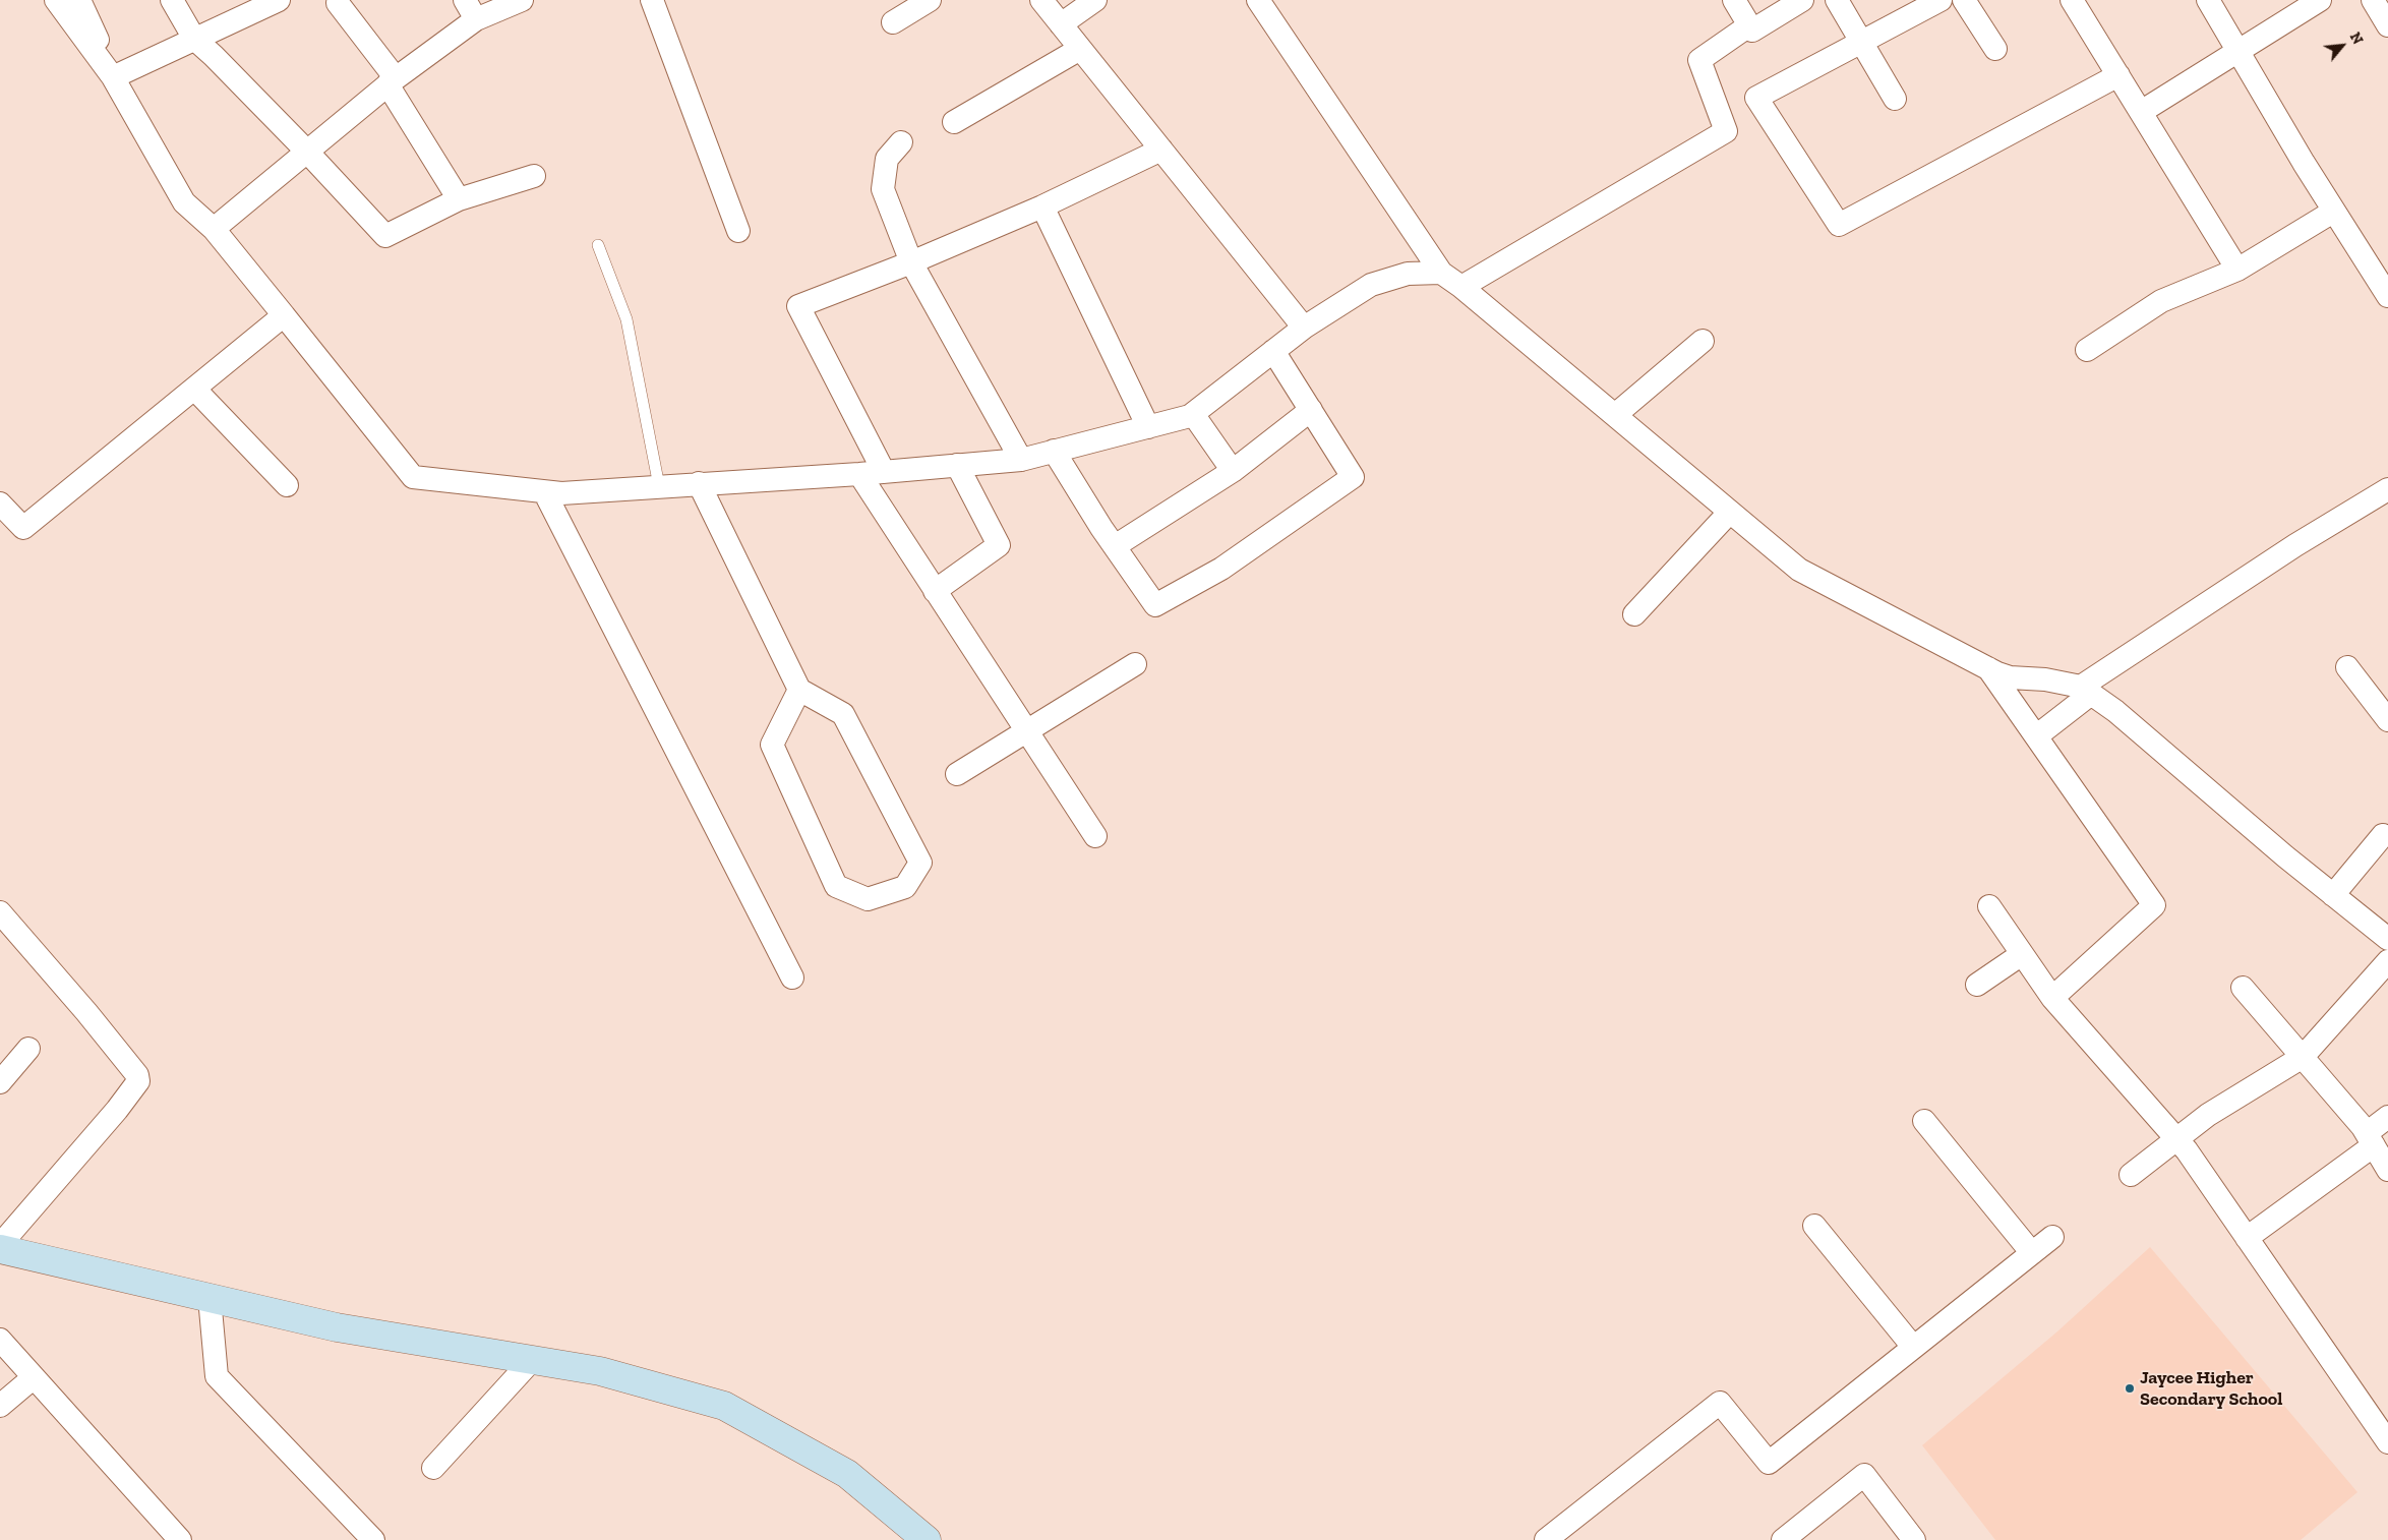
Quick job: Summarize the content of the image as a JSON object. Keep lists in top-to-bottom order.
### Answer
{
  "places": ["Jaycee Higher Secondary School"],
  "north": "top right"
}
